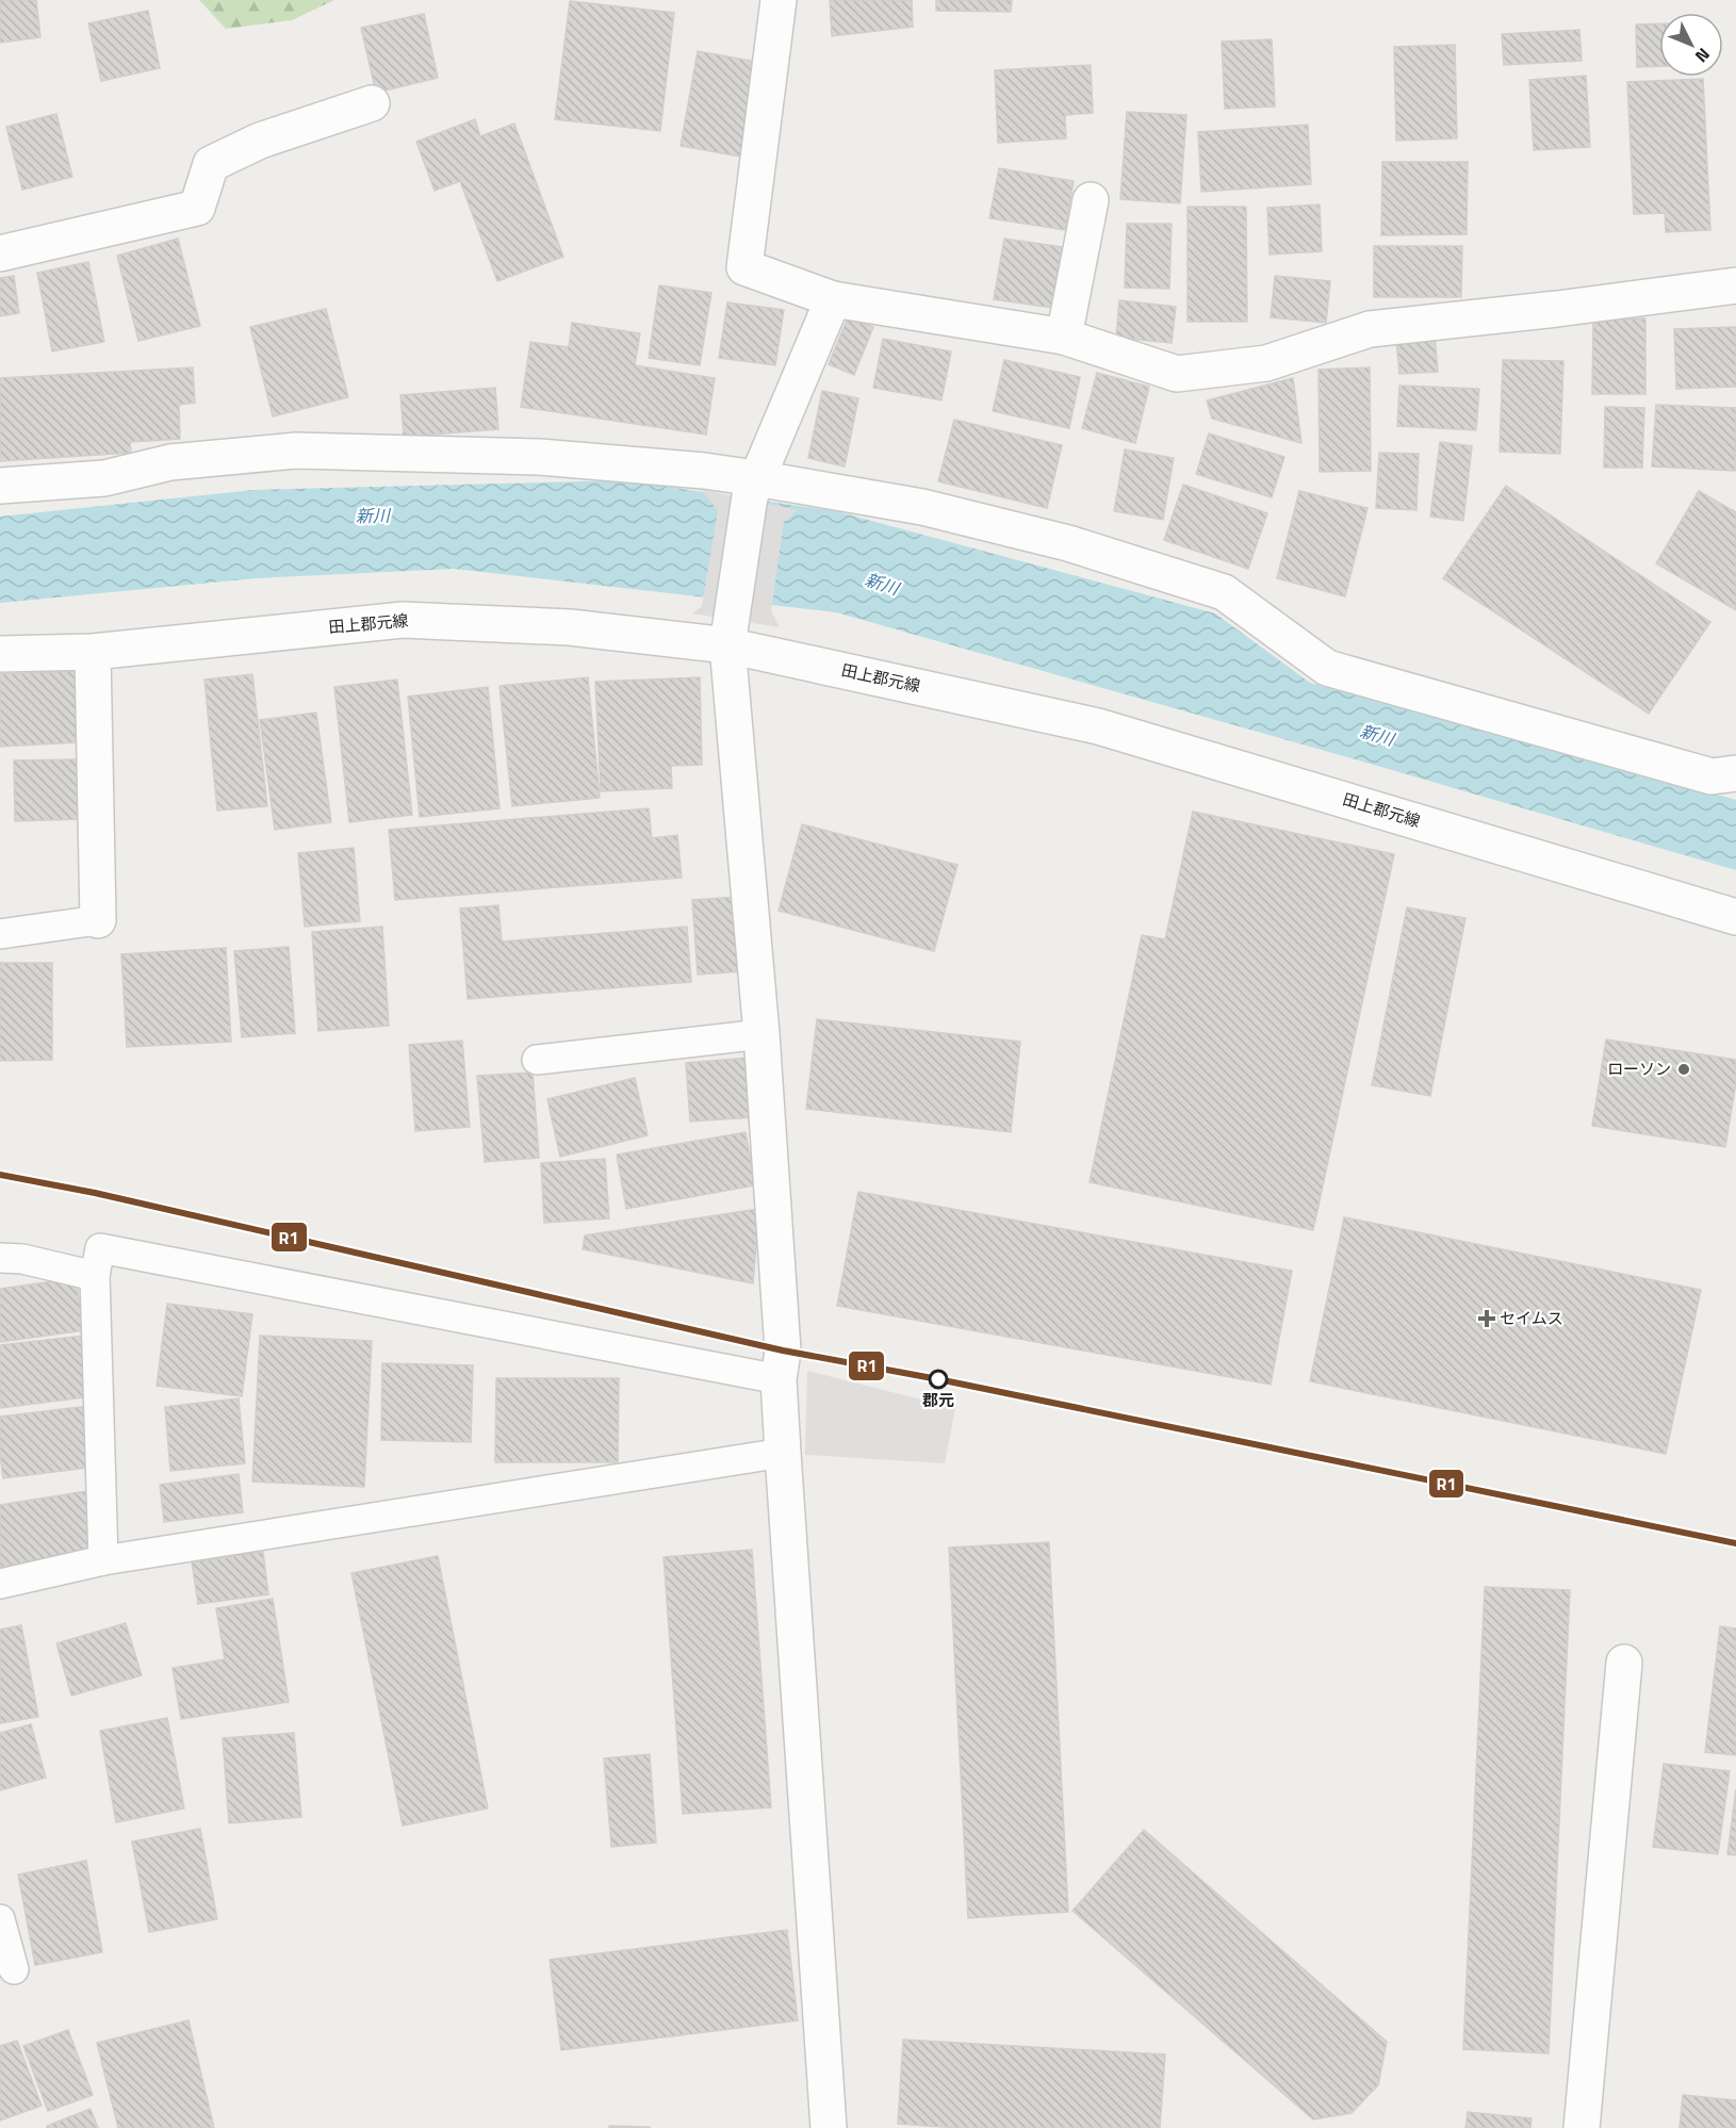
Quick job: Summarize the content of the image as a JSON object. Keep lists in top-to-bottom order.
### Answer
{
  "streets": {
    "street": ["田上郡元線"]
  },
  "water": ["新川"],
  "places": {
    "other": ["ローソン", "郡元"],
    "health": ["セイムス"]
  },
  "lines": ["transit line R1"],
  "north": "bottom right"
}
